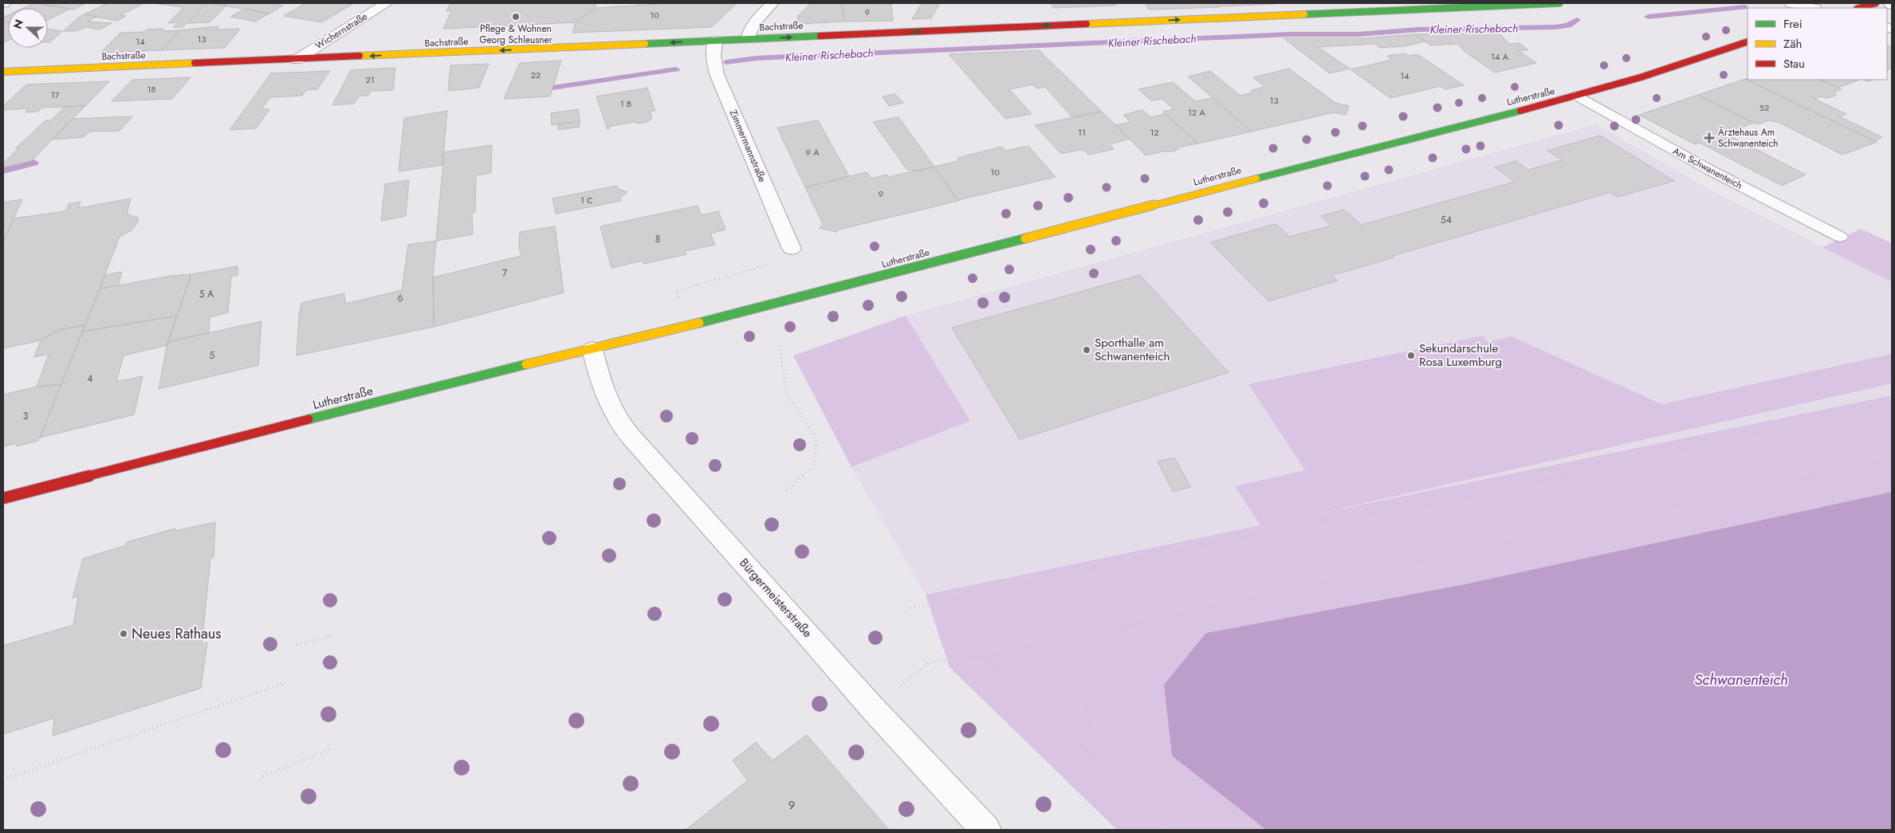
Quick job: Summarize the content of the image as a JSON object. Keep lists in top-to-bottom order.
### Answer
{
  "streets": {
    "street": [
      "Bachstraße",
      "Wichernstraße",
      "Lutherstraße",
      "Zimmermannstraße",
      "Bürgermeisterstraße"
    ],
    "lane": ["Am Schwanenteich"]
  },
  "crossings": [
    ["Bachstraße", "Wichernstraße"],
    ["Bachstraße", "Zimmermannstraße"],
    ["Lutherstraße", "Am Schwanenteich"],
    ["Lutherstraße", "Bürgermeisterstraße"]
  ],
  "water": ["Kleiner Rischebach", "Schwanenteich"],
  "places": {
    "other": [
      "Pflege & Wohnen Georg Schleusner",
      "Sporthalle am Schwanenteich",
      "Sekundarschule Rosa Luxemburg",
      "Neues Rathaus"
    ],
    "health": ["Ärztehaus Am Schwanenteich"]
  },
  "house_numbers": [
    "9",
    "10",
    "13",
    "14",
    "14 A",
    "22",
    "14",
    "21",
    "18",
    "17",
    "13",
    "1 B",
    "52",
    "12 A",
    "11",
    "12",
    "9 A",
    "10",
    "9",
    "1 C",
    "54",
    "8",
    "7",
    "5 A",
    "6",
    "5",
    "4",
    "3",
    "9"
  ],
  "legend": ["Frei", "Zäh", "Stau"],
  "north": "left"
}
